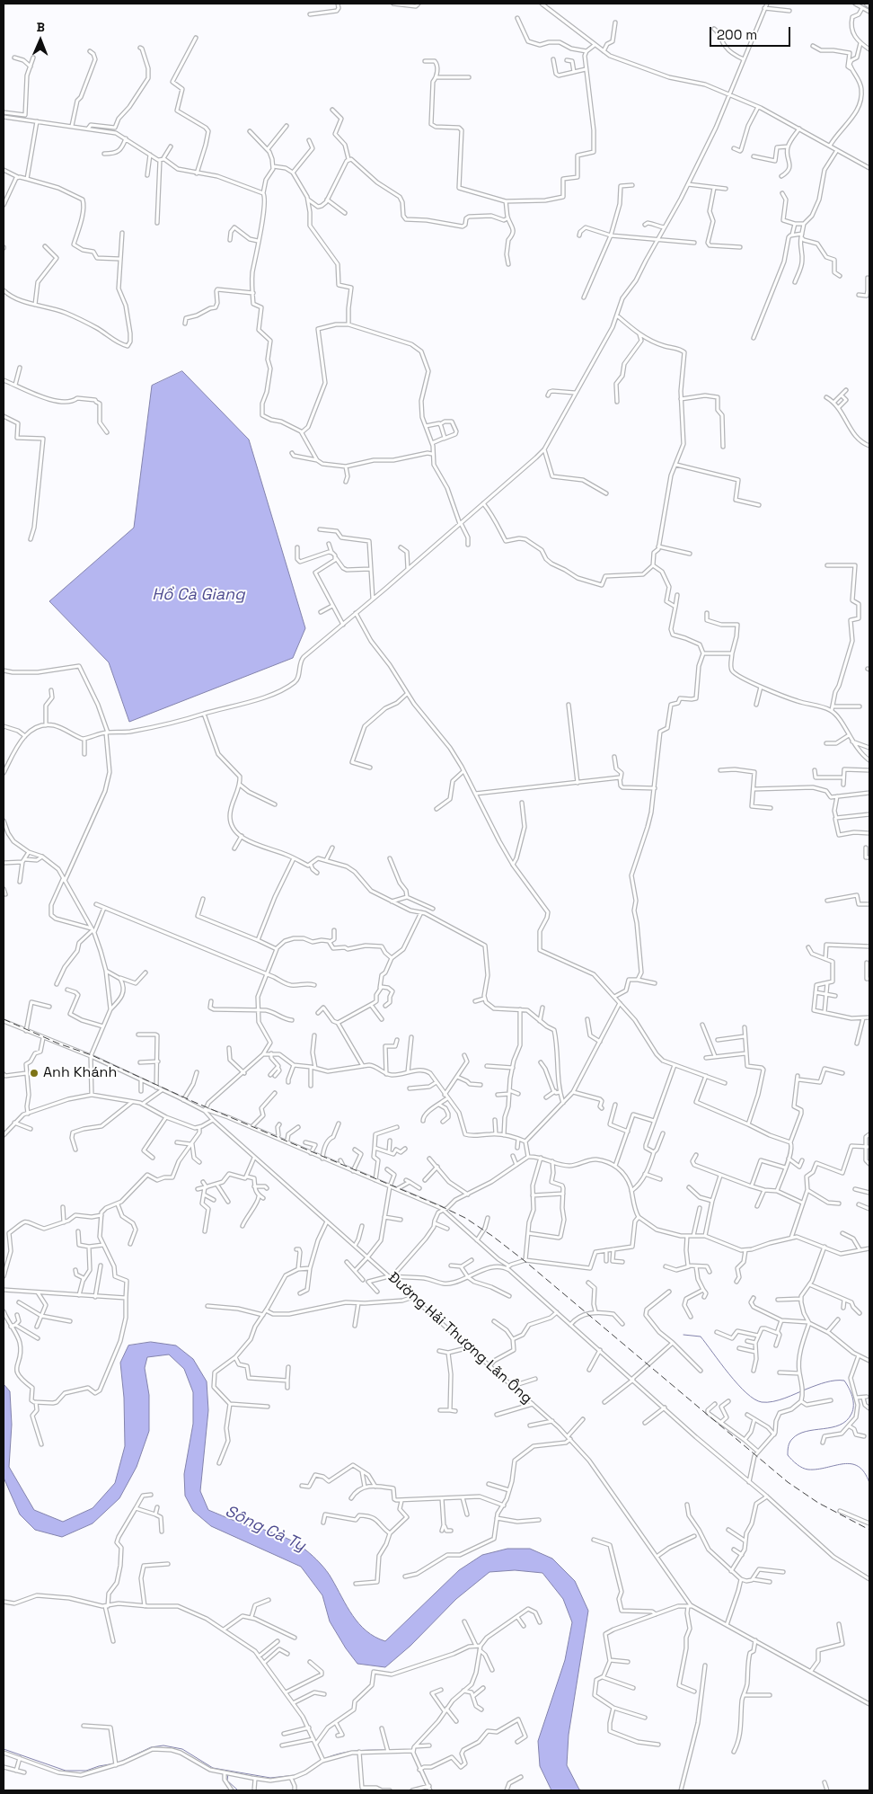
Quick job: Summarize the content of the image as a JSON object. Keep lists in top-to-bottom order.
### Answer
{
  "streets": {
    "street": ["Đường Hải Thượng Lãn Ông"]
  },
  "water": ["Hồ Cà Giang", "Sông Cà Ty"],
  "places": ["Anh Khánh"],
  "scale_bar": "200 m",
  "north": "top"
}
